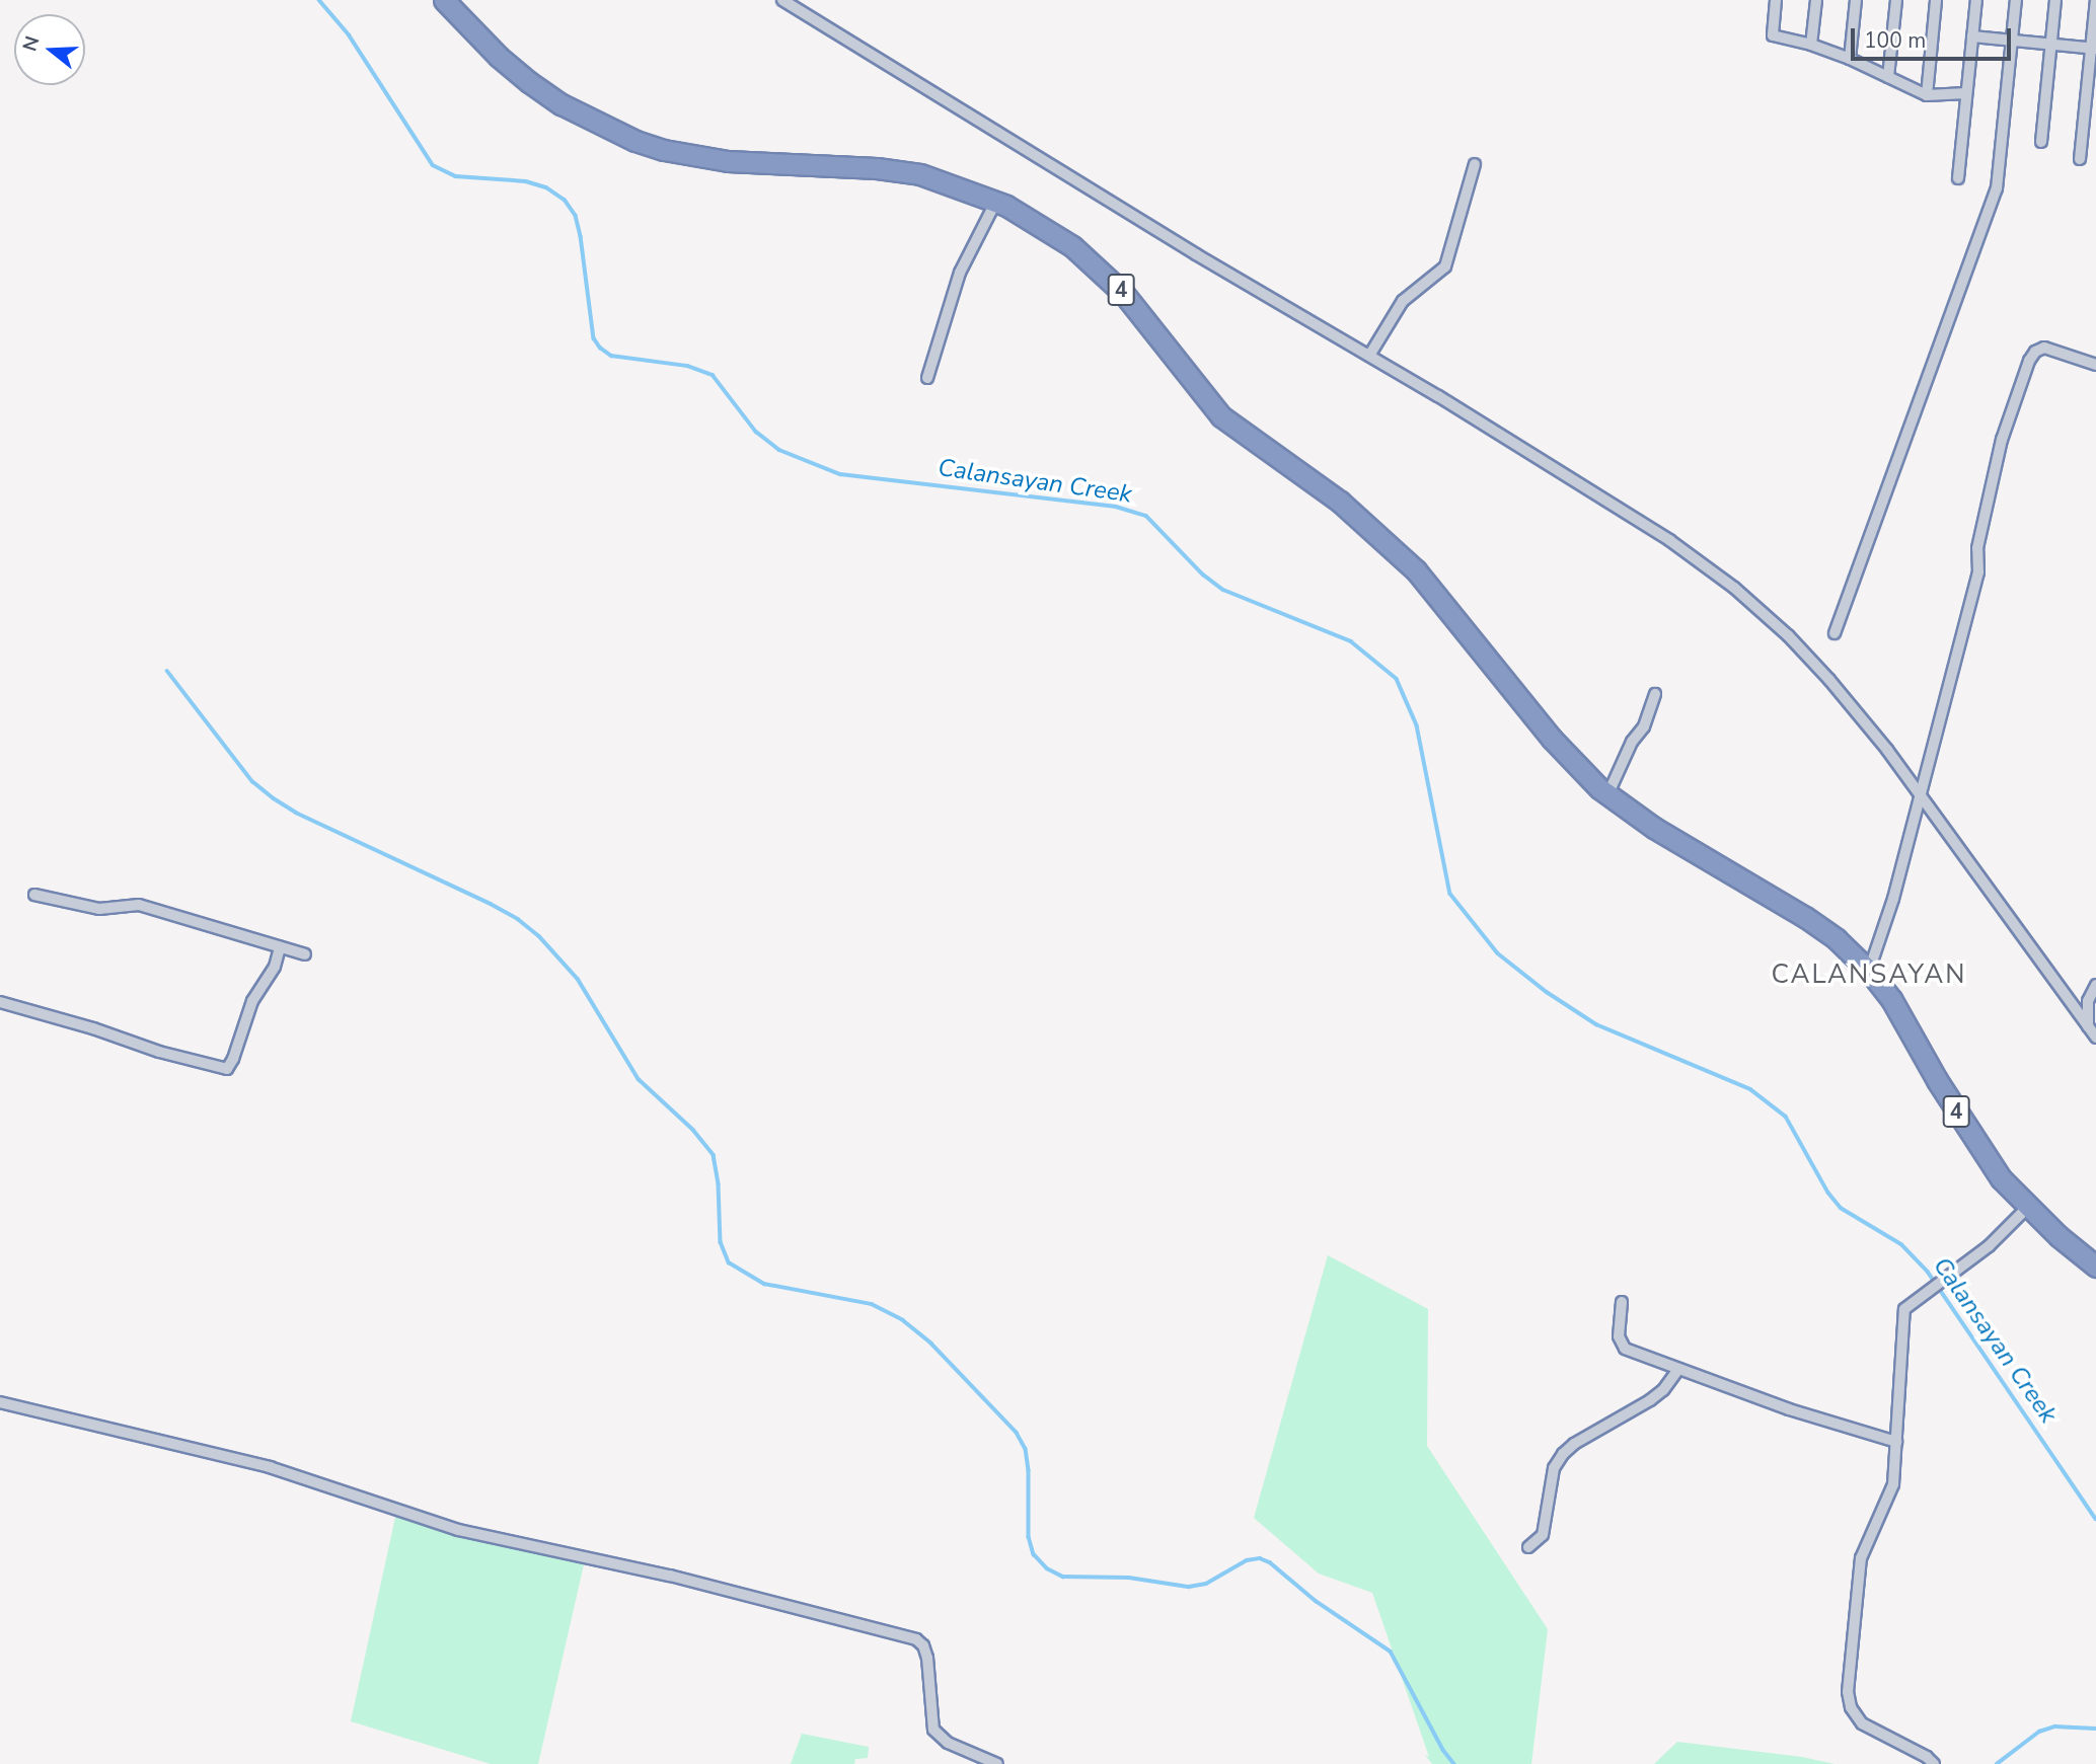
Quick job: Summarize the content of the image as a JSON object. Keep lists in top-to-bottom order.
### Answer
{
  "streets": {
    "highway": ["4"]
  },
  "districts": ["CALANSAYAN"],
  "water": ["Calansayan Creek"],
  "scale_bar": "100 m",
  "north": "left"
}
